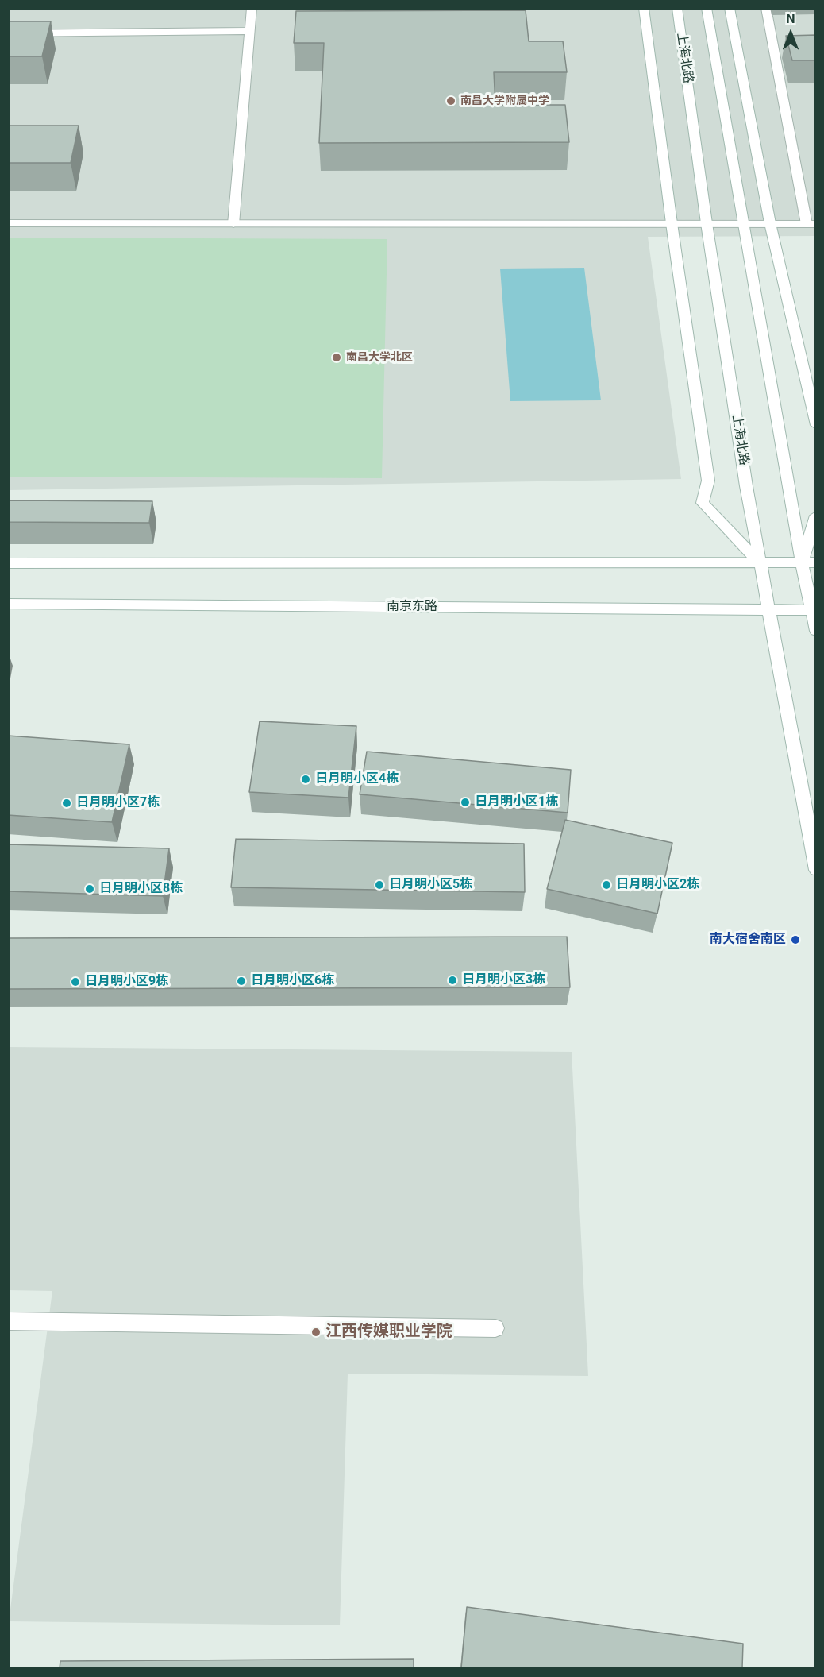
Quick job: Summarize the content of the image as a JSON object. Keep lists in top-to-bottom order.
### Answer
{
  "streets": {
    "main road": ["上海北路", "南京东路"]
  },
  "crossings": [
    ["上海北路", "南京东路"]
  ],
  "places": [
    "南昌大学附属中学",
    "南昌大学北区",
    "日月明小区4栋",
    "日月明小区1栋",
    "日月明小区7栋",
    "日月明小区5栋",
    "日月明小区2栋",
    "日月明小区8栋",
    "南大宿舍南区",
    "日月明小区3栋",
    "日月明小区6栋",
    "日月明小区9栋",
    "江西传媒职业学院"
  ],
  "north": "top"
}
